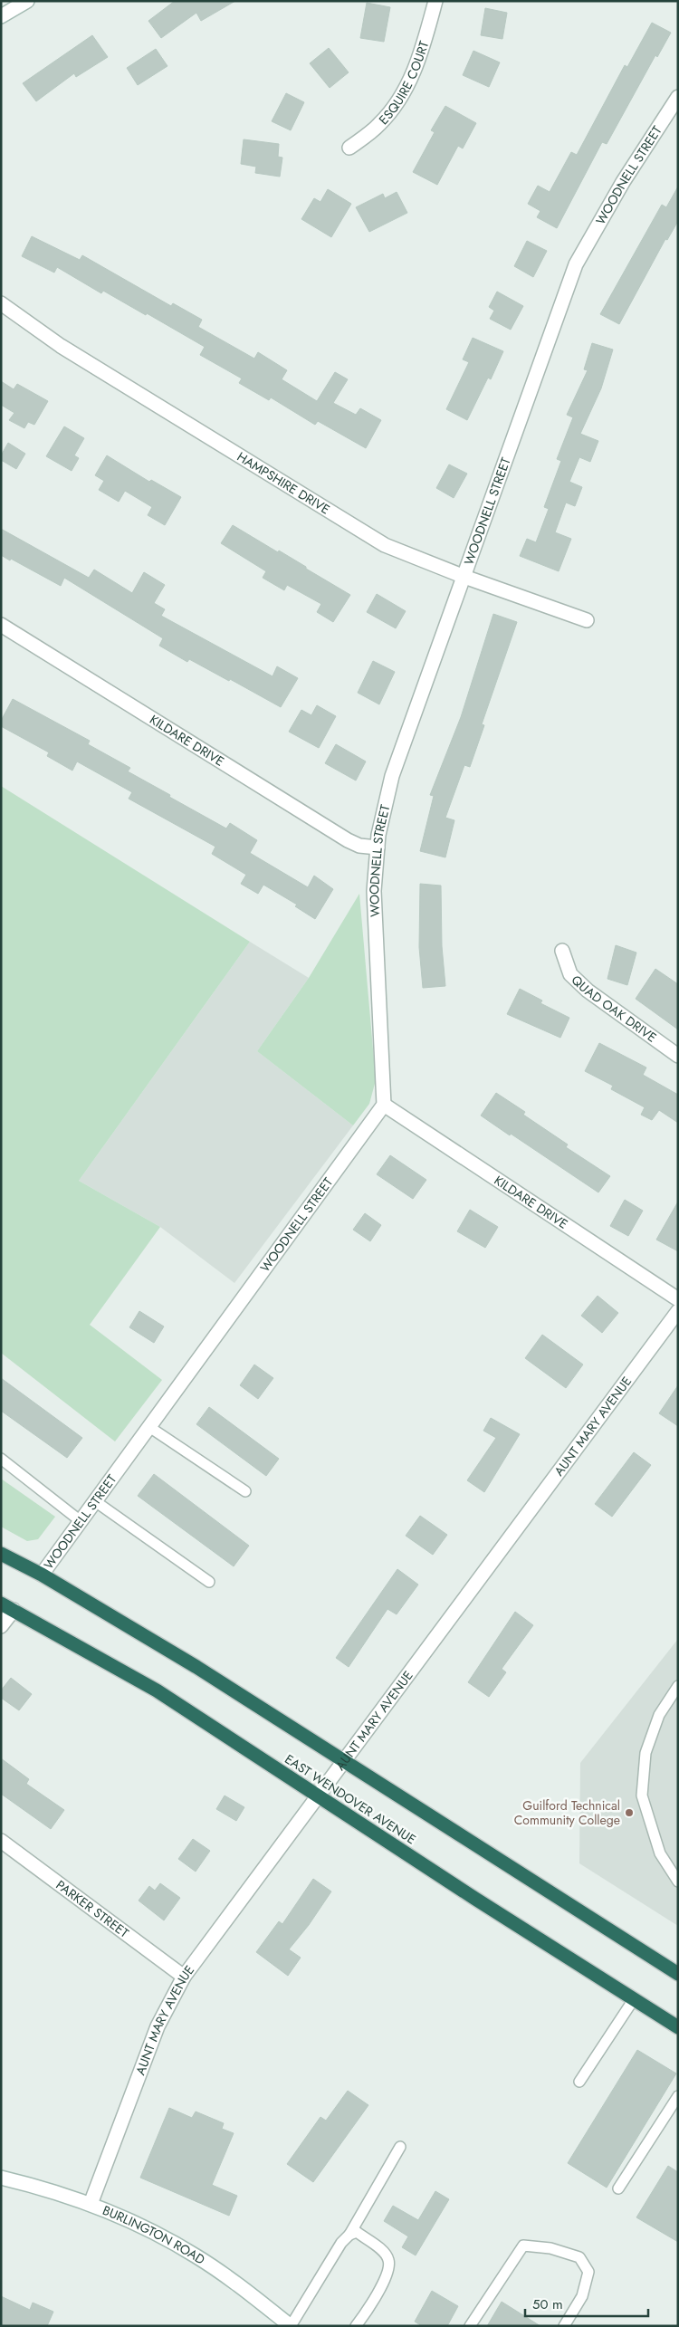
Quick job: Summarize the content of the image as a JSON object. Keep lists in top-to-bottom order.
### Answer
{
  "streets": {
    "highway": ["EAST WENDOVER AVENUE"],
    "street": [
      "ESQUIRE COURT",
      "WOODNELL STREET",
      "HAMPSHIRE DRIVE",
      "KILDARE DRIVE",
      "QUAD OAK DRIVE",
      "AUNT MARY AVENUE",
      "PARKER STREET",
      "BURLINGTON ROAD"
    ]
  },
  "crossings": [
    ["WOODNELL STREET", "HAMPSHIRE DRIVE"],
    ["WOODNELL STREET", "KILDARE DRIVE"],
    ["AUNT MARY AVENUE", "EAST WENDOVER AVENUE"],
    ["AUNT MARY AVENUE", "PARKER STREET"],
    ["AUNT MARY AVENUE", "BURLINGTON ROAD"]
  ],
  "places": ["Guilford Technical Community College"],
  "scale_bar": "50 m"
}
